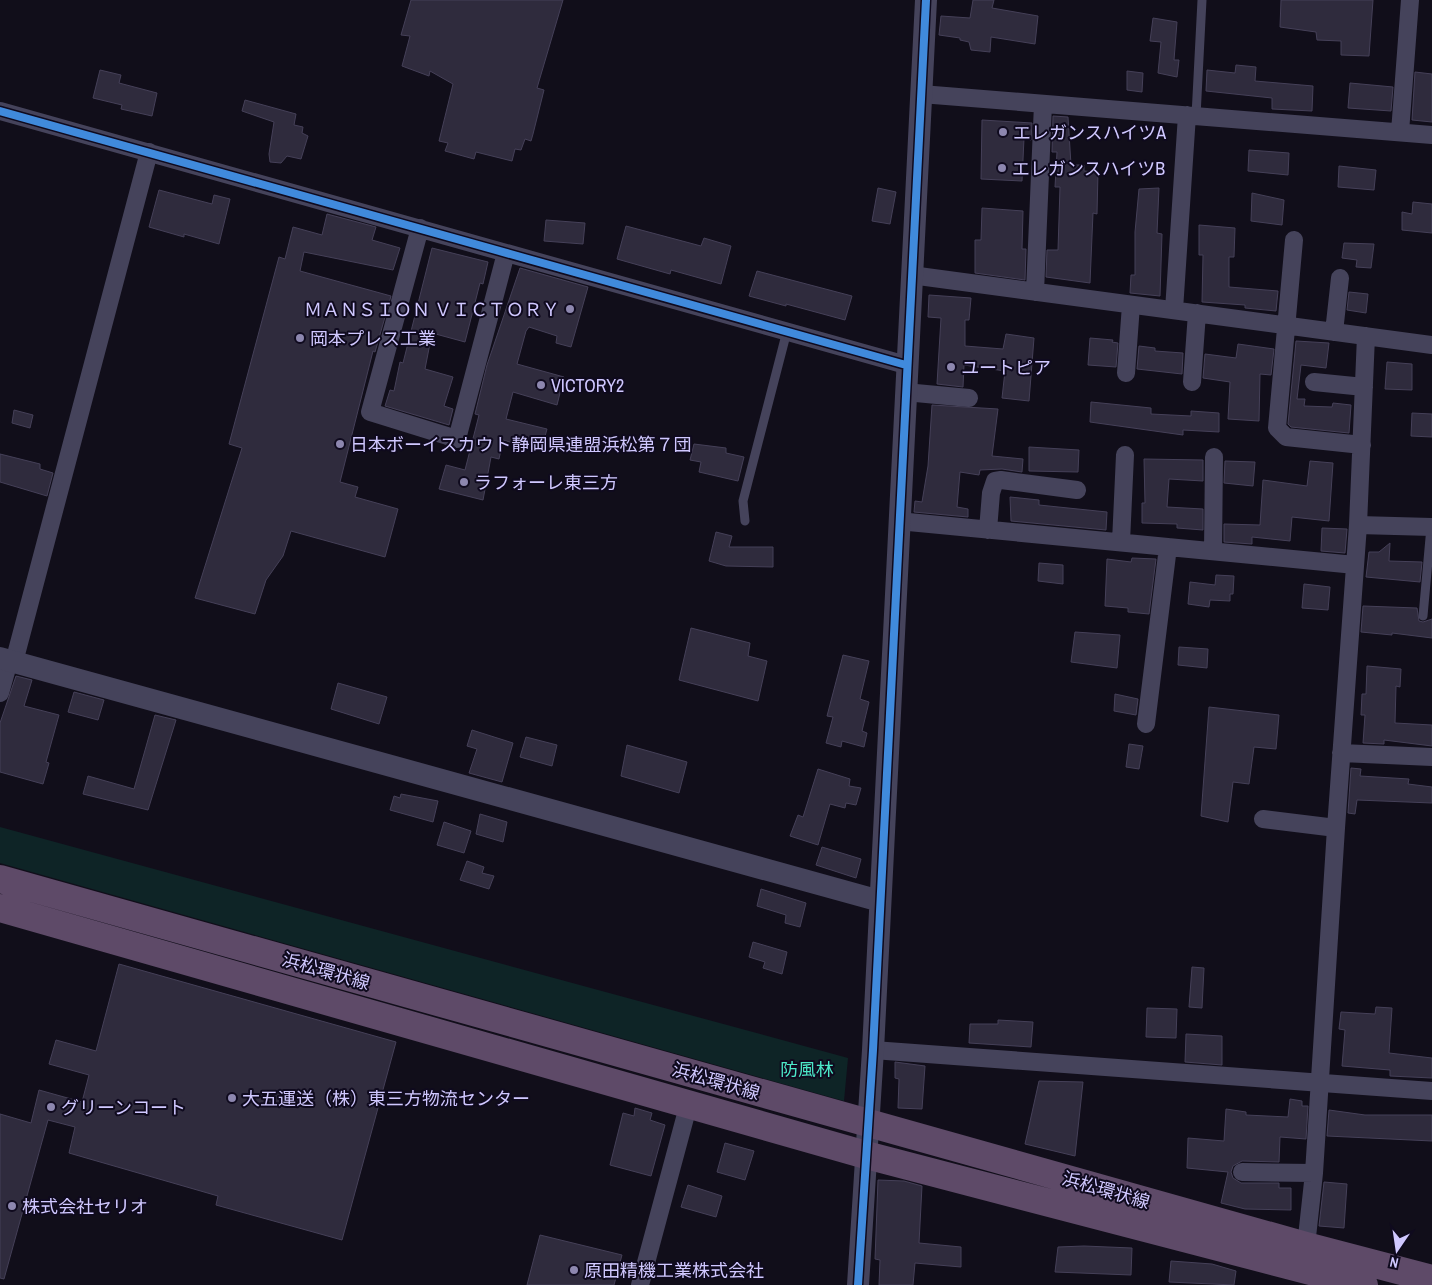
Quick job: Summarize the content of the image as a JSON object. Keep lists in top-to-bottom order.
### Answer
{
  "streets": {
    "highway": ["浜松環状線"]
  },
  "parks": ["防風林"],
  "places": [
    "エレガンスハイツA",
    "エレガンスハイツB",
    "ＭＡＮＳＩＯＮ ＶＩＣＴＯＲＹ",
    "岡本プレス工業",
    "ユートピア",
    "VICTORY2",
    "日本ボーイスカウト静岡県連盟浜松第７団",
    "ラフォーレ東三方",
    "大五運送（株）東三方物流センター",
    "グリーンコート",
    "株式会社セリオ",
    "原田精機工業株式会社"
  ],
  "north": "bottom"
}
